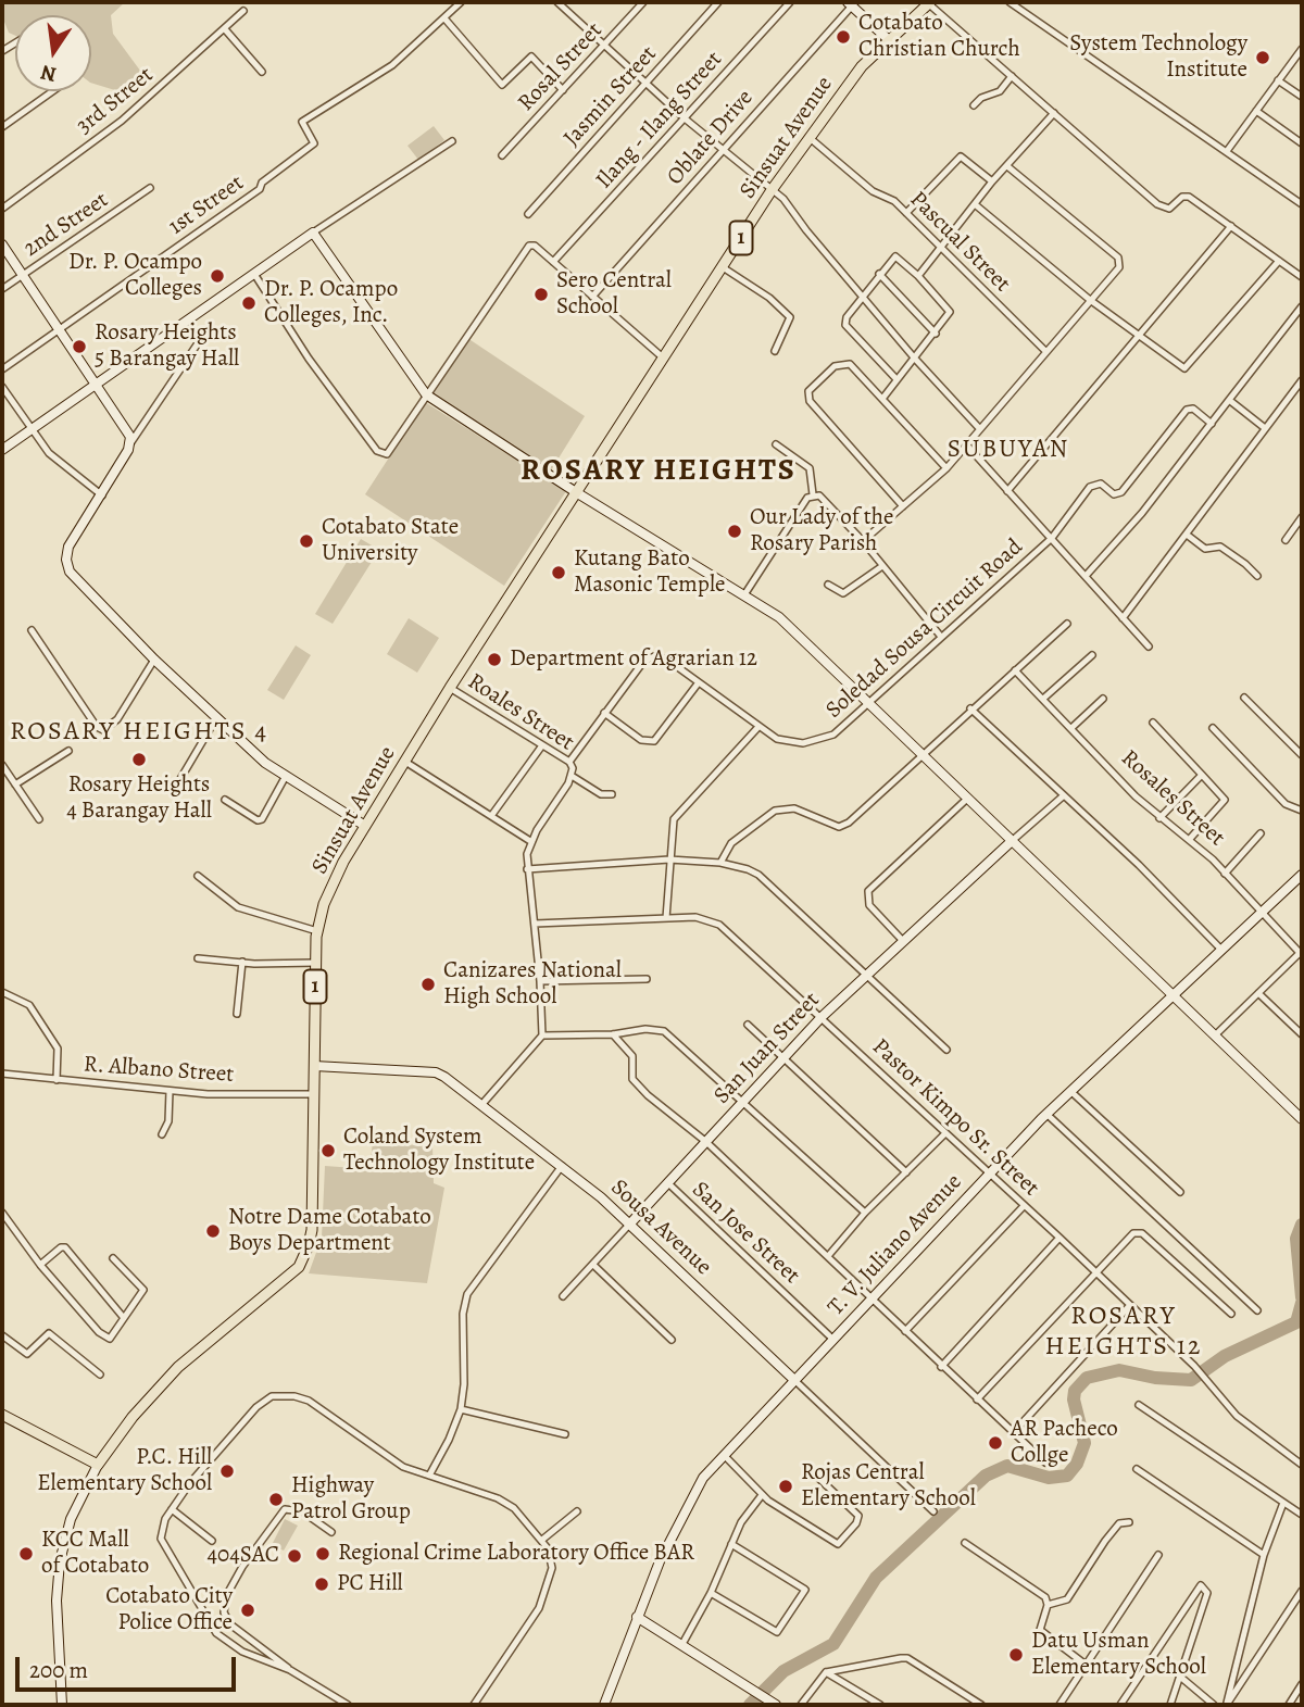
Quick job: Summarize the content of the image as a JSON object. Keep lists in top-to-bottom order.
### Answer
{
  "streets": {
    "main road": [
      "Sinsuat Avenue",
      "1",
      "San Juan Street",
      "Sousa Avenue",
      "T. V. Juliano Avenue"
    ],
    "street": [
      "Rosal Street",
      "Jasmin Street",
      "3rd Street",
      "Ilang - Ilang Street",
      "Oblate Drive",
      "1st Street",
      "2nd Street",
      "Pascual Street",
      "Soledad Sousa Circuit Road",
      "Roales Street",
      "Rosales Street",
      "R. Albano Street",
      "Pastor Kimpo Sr. Street",
      "San Jose Street"
    ]
  },
  "crossings": [
    ["Sinsuat Avenue", "Pascual Street"],
    ["Sinsuat Avenue", "Roales Street"],
    ["Sinsuat Avenue", "R. Albano Street"],
    ["Sinsuat Avenue", "Sousa Avenue"],
    ["Soledad Sousa Circuit Road", "Roales Street"],
    ["Rosales Street", "T. V. Juliano Avenue"],
    ["San Juan Street", "Pastor Kimpo Sr. Street"],
    ["San Juan Street", "Sousa Avenue"],
    ["San Juan Street", "San Jose Street"],
    ["Pastor Kimpo Sr. Street", "T. V. Juliano Avenue"],
    ["Sousa Avenue", "T. V. Juliano Avenue"],
    ["San Jose Street", "T. V. Juliano Avenue"]
  ],
  "districts": [
    "SUBUYAN",
    "ROSARY HEIGHTS",
    "ROSARY HEIGHTS 4",
    "ROSARY HEIGHTS 12"
  ],
  "places": [
    "Cotabato Christian Church",
    "System Technology Institute",
    "Dr. P. Ocampo Colleges",
    "Sero Central School",
    "Dr. P. Ocampo Colleges, Inc.",
    "Rosary Heights 5 Barangay Hall",
    "Our Lady of the Rosary Parish",
    "Cotabato State University",
    "Kutang Bato Masonic Temple",
    "Department of Agrarian 12",
    "Rosary Heights 4 Barangay Hall",
    "Canizares National High School",
    "Coland System Technology Institute",
    "Notre Dame Cotabato Boys Department",
    "AR Pacheco Collge",
    "P.C. Hill Elementary School",
    "Rojas Central Elementary School",
    "Highway Patrol Group",
    "KCC Mall of Cotabato",
    "Regional Crime Laboratory Office BAR",
    "404SAC",
    "PC Hill",
    "Cotabato City Police Office",
    "Datu Usman Elementary School"
  ],
  "scale_bar": "200 m",
  "north": "bottom"
}
